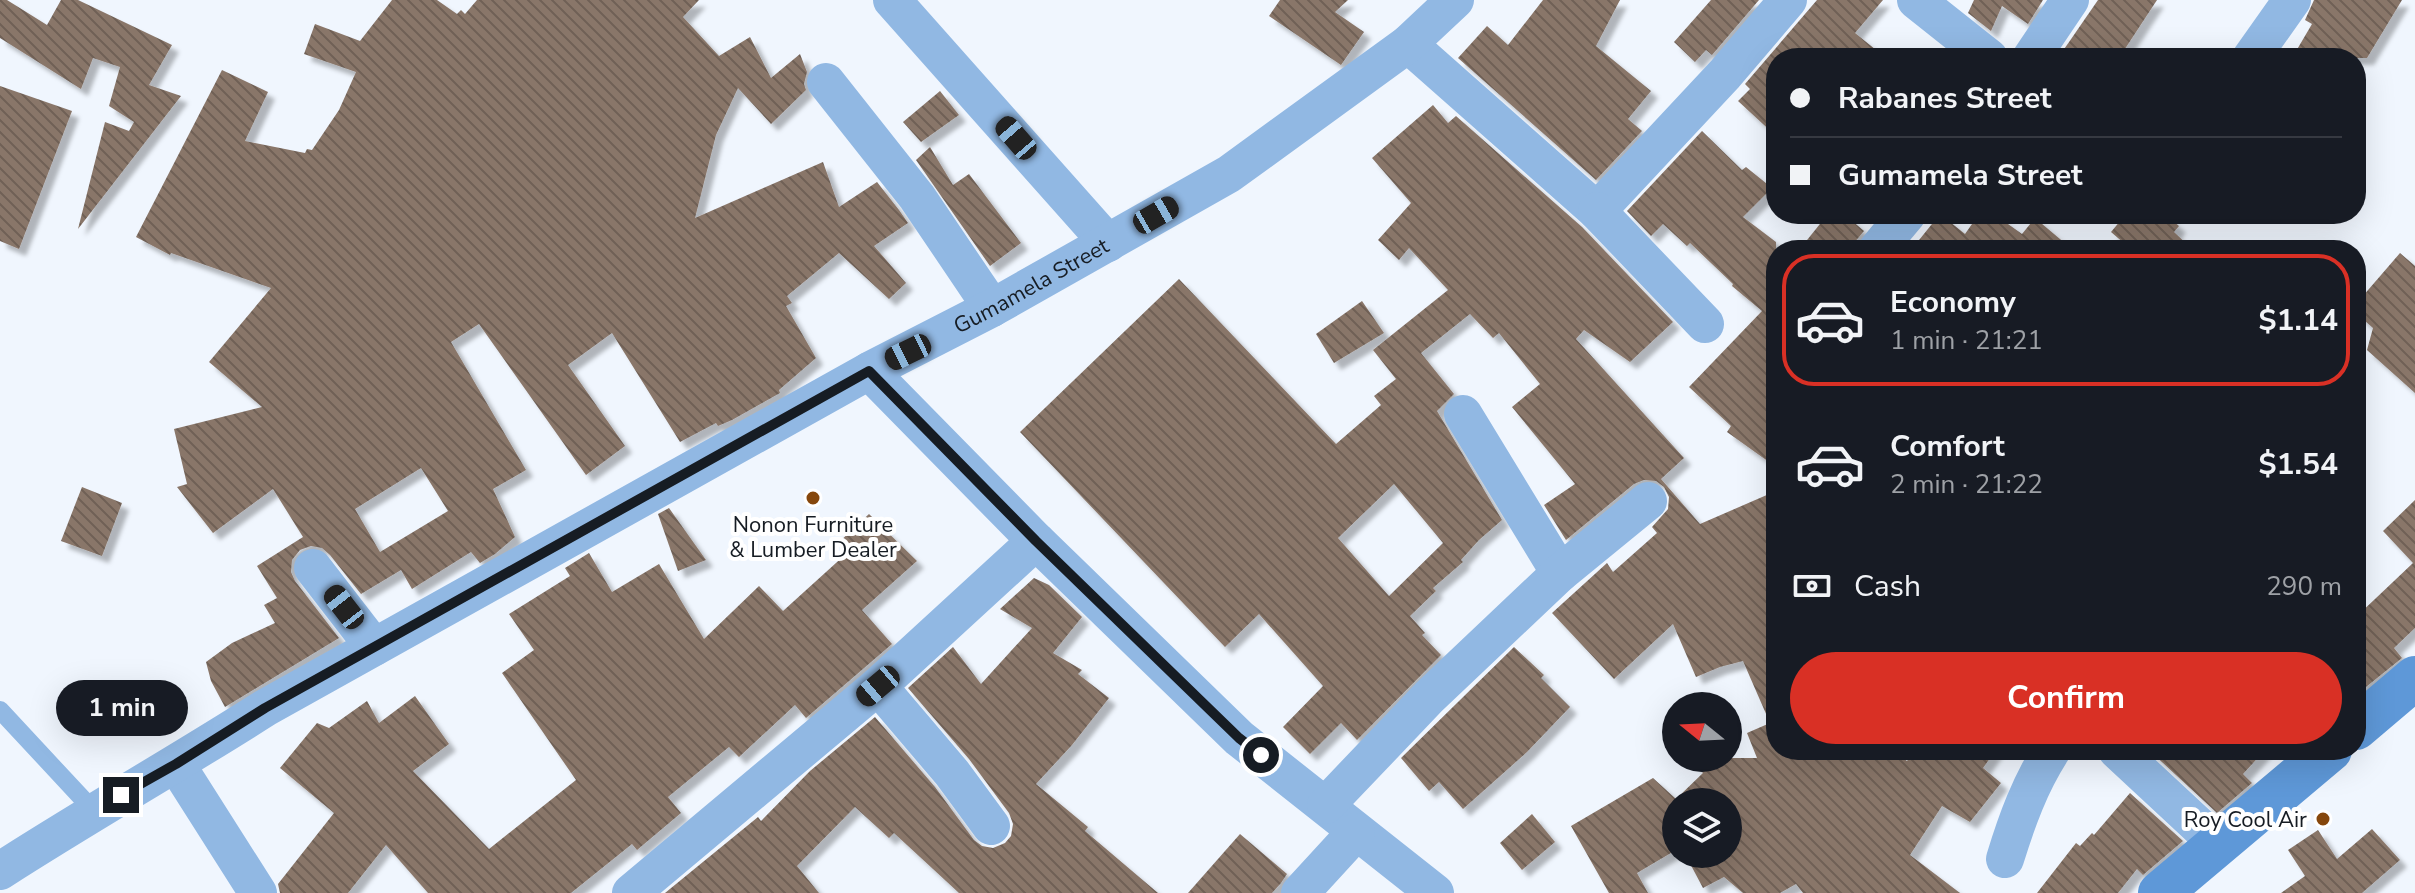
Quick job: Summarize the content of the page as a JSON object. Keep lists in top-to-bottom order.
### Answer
{
  "streets": {
    "street": ["Gumamela Street"]
  },
  "places": ["Nonon Furniture & Lumber Dealer", "Roy Cool Air"],
  "north": "left",
  "page": {
    "banner": ["Rabanes Street", "Gumamela Street"],
    "list": [
      {
        "name": "Economy",
        "note": "1 min · 21:21",
        "value": "$1.14"
      },
      {
        "name": "Comfort",
        "note": "2 min · 21:22",
        "value": "$1.54"
      }
    ],
    "pay": ["Cash", "290 m"],
    "buttons": "Confirm",
    "bubble": "1 min"
  }
}
